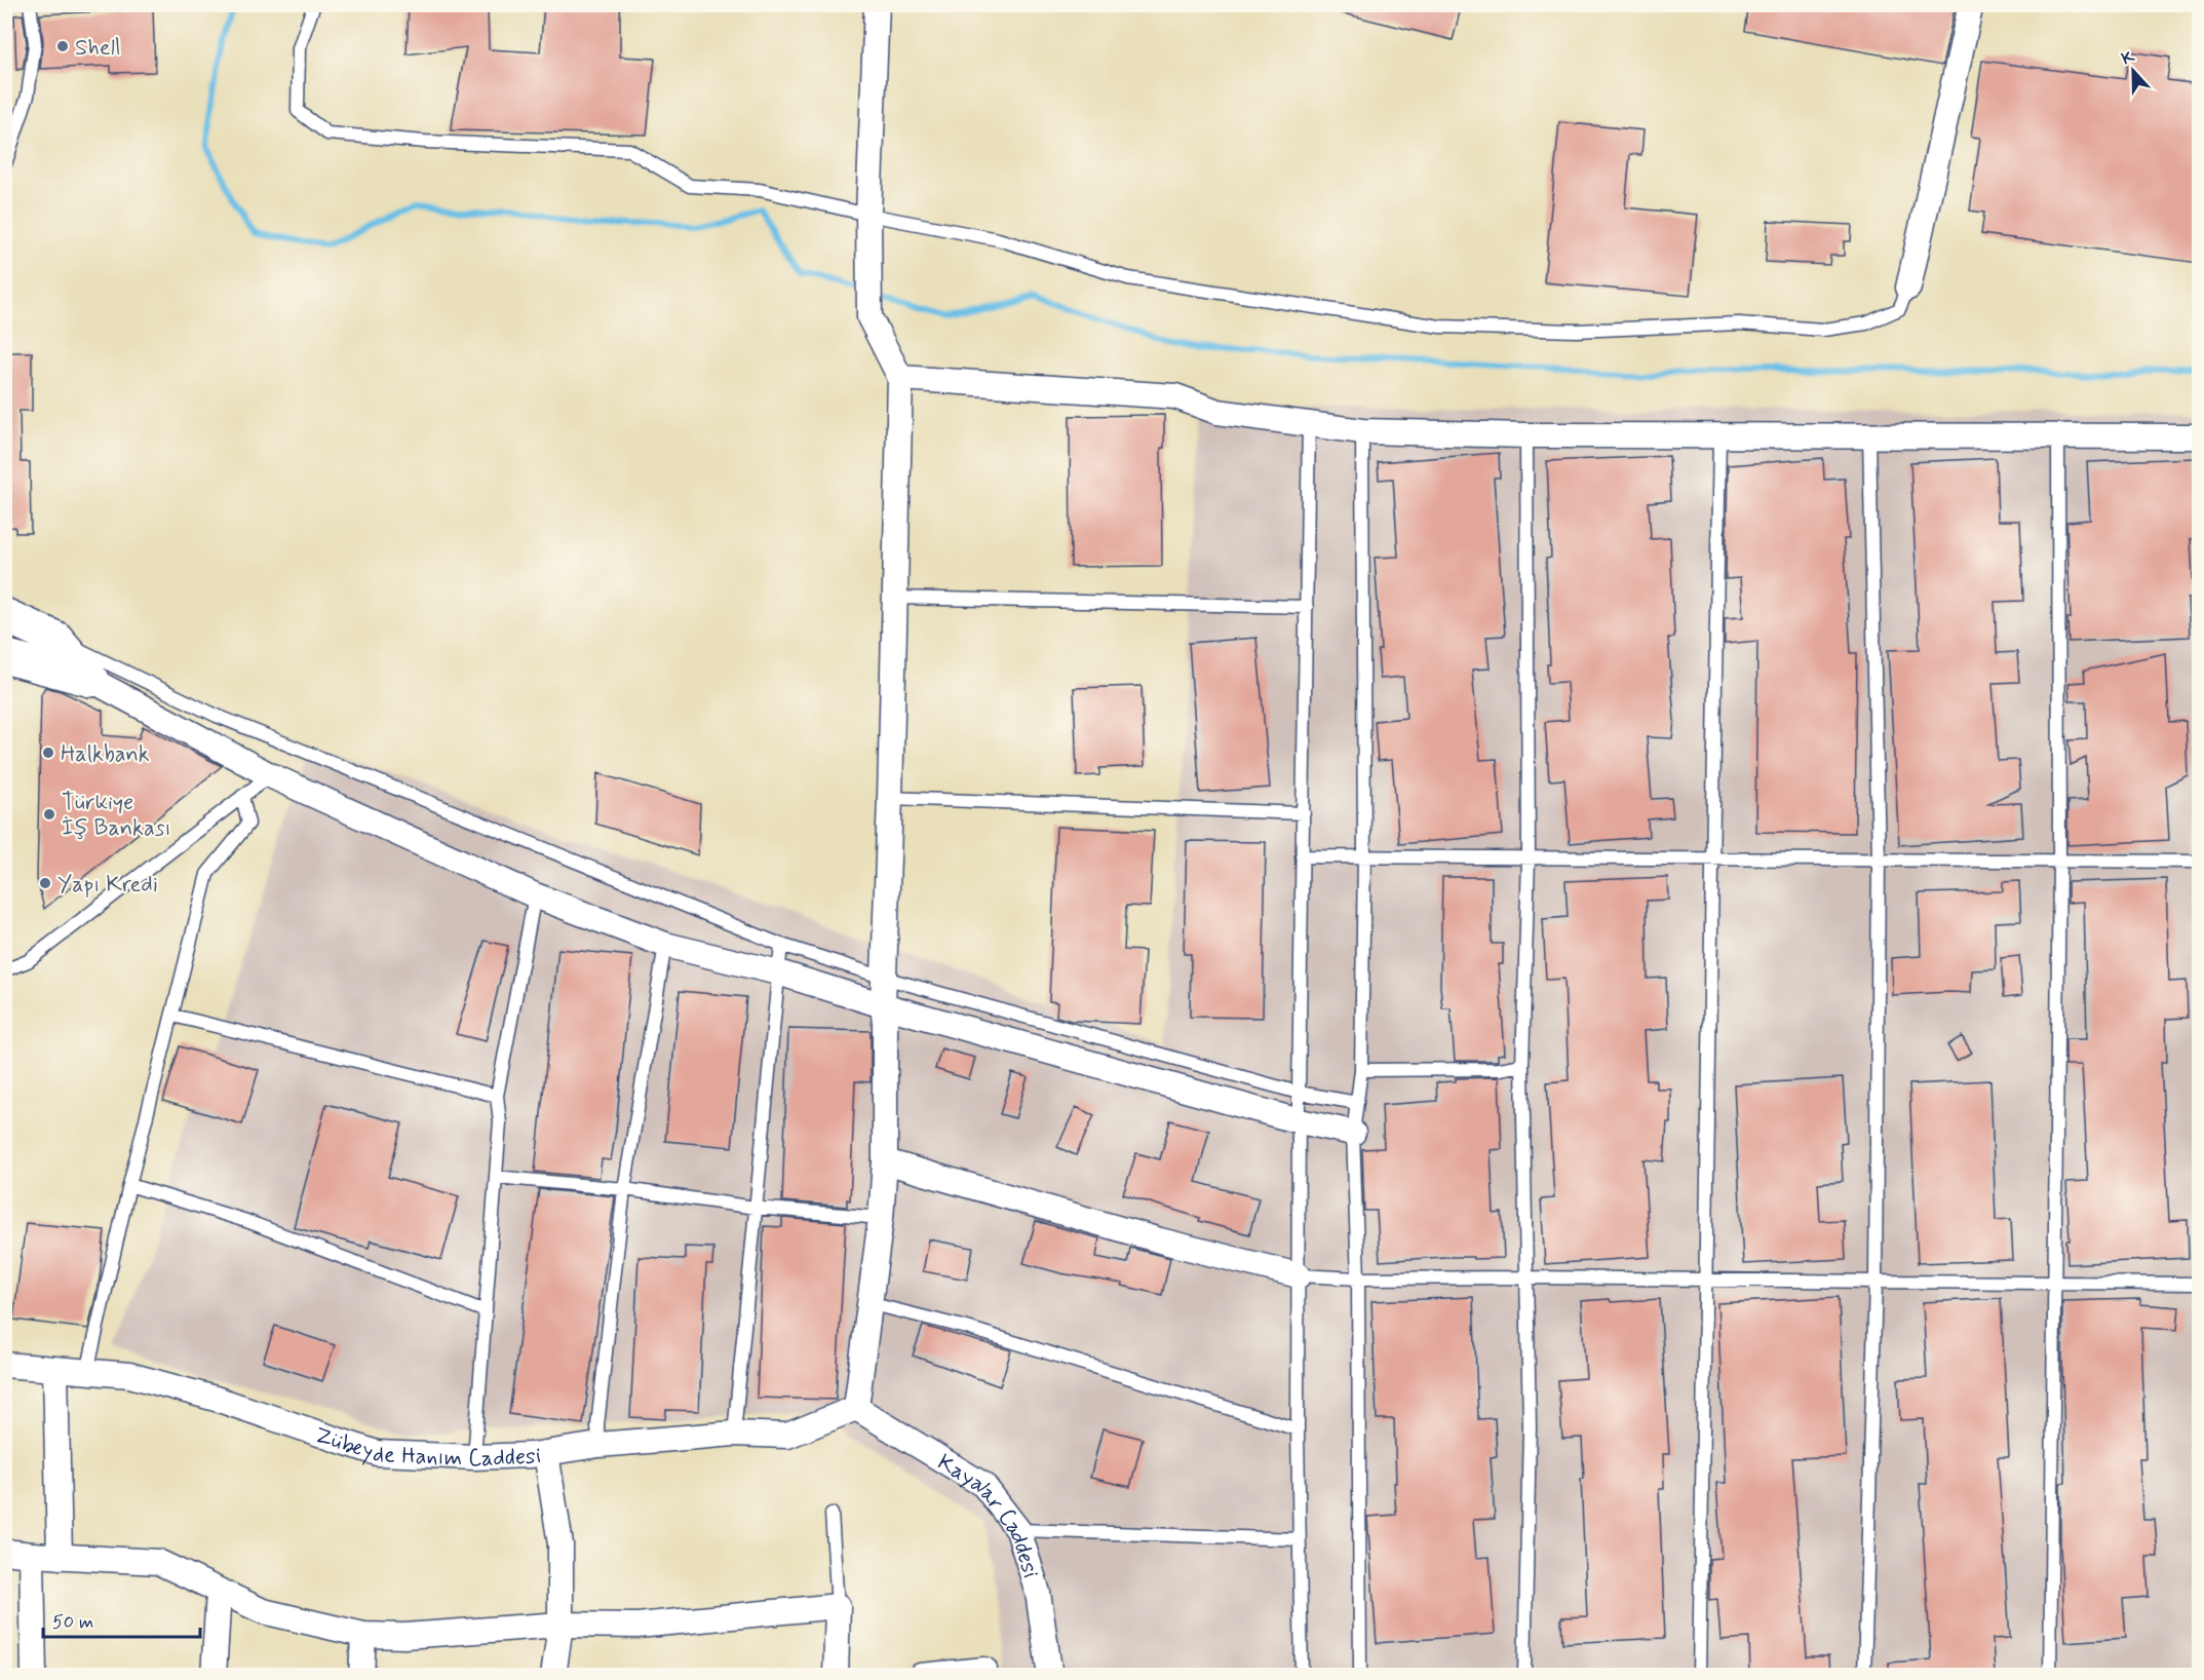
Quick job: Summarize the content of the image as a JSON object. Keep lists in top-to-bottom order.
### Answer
{
  "streets": {
    "street": ["Zübeyde Hanım Caddesi", "Kayalar Caddesi"]
  },
  "crossings": [
    ["Zübeyde Hanım Caddesi", "Kayalar Caddesi"]
  ],
  "places": [
    "Shell",
    "Halkbank",
    "Türkiye İş Bankası",
    "Yapı Kredi"
  ],
  "scale_bar": "50 m",
  "north": "top"
}
